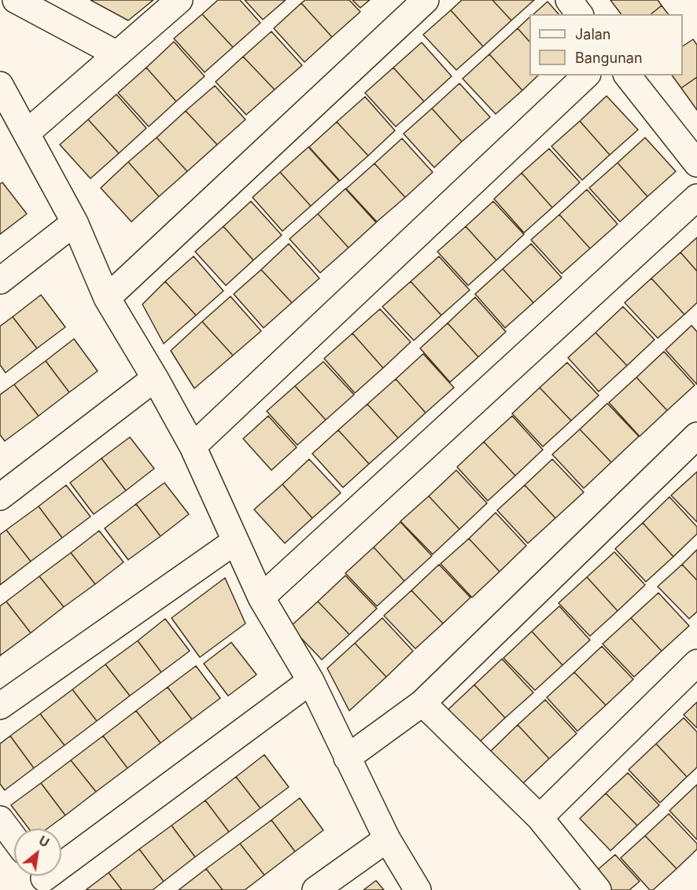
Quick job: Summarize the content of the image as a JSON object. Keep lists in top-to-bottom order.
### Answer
{
  "legend": ["Jalan", "Bangunan"],
  "north": "top right"
}
